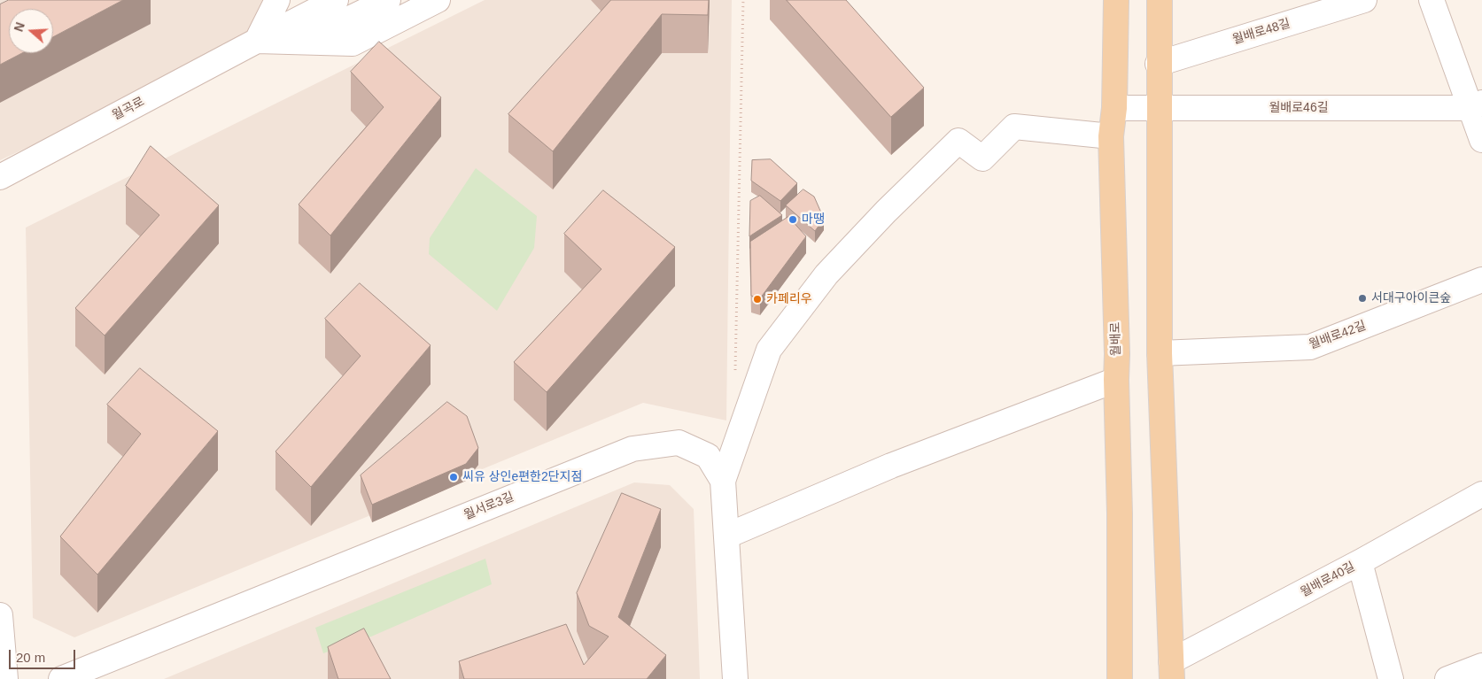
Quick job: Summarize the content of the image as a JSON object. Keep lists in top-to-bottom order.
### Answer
{
  "streets": {
    "main road": ["월배로"],
    "street": [
      "월배로48길",
      "월배로46길",
      "월곡로",
      "월배로42길",
      "월서로3길",
      "월배로40길"
    ]
  },
  "crossings": [
    ["월배로46길", "월배로"]
  ],
  "places": [
    "마땡",
    "서대구아이큰숲",
    "카페리우",
    "씨유 상인e편한2단지점"
  ],
  "scale_bar": "20 m",
  "north": "left"
}
